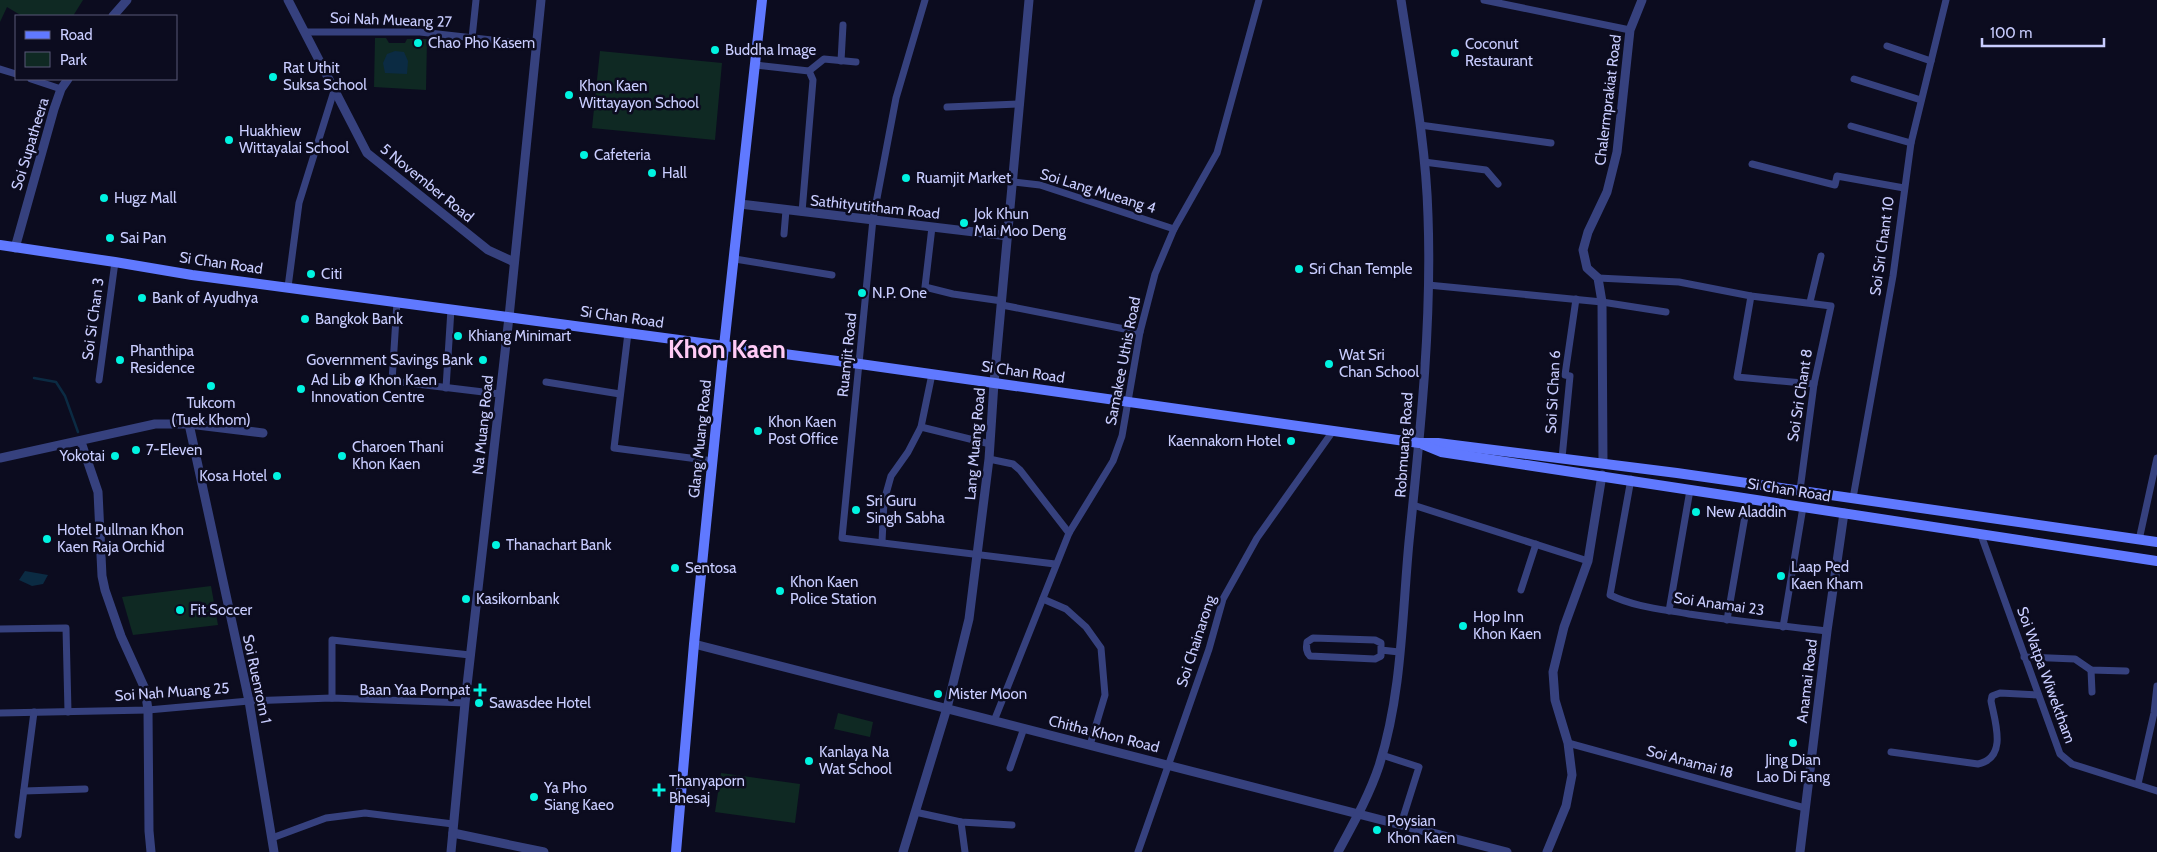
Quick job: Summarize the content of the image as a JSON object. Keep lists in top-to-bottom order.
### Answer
{
  "streets": {
    "main road": ["Si Chan Road", "Glang Muang Road"],
    "street": [
      "Soi Nah Mueang 27",
      "Chalermprakiat Road",
      "Soi Supatheera",
      "5 November Road",
      "Soi Lang Mueang 4",
      "Sathityutitham Road",
      "Soi Sri Chant 10",
      "Soi Si Chan 3",
      "Ruamjit Road",
      "Samakee Uthis Road",
      "Soi Si Chan 6",
      "Soi Sri Chant 8",
      "Na Muang Road",
      "Lang Muang Road",
      "Robmuang Road",
      "Soi Anamai 23",
      "Soi Chainarong",
      "Soi Watpa Wiwektham",
      "Soi Ruenrom 1",
      "Anamai Road",
      "Soi Nah Muang 25",
      "Chitha Khon Road",
      "Soi Anamai 18"
    ]
  },
  "crossings": [
    ["Soi Nah Mueang 27", "5 November Road"],
    ["Soi Nah Mueang 27", "Na Muang Road"],
    ["Chalermprakiat Road", "Si Chan Road"],
    ["Soi Supatheera", "Si Chan Road"],
    ["5 November Road", "Na Muang Road"],
    ["Soi Lang Mueang 4", "Samakee Uthis Road"],
    ["Soi Lang Mueang 4", "Lang Muang Road"],
    ["Sathityutitham Road", "Ruamjit Road"],
    ["Sathityutitham Road", "Glang Muang Road"],
    ["Sathityutitham Road", "Lang Muang Road"],
    ["Soi Sri Chant 10", "Si Chan Road"],
    ["Si Chan Road", "Soi Si Chan 3"],
    ["Si Chan Road", "Ruamjit Road"],
    ["Si Chan Road", "Samakee Uthis Road"],
    ["Si Chan Road", "Soi Si Chan 6"],
    ["Si Chan Road", "Soi Sri Chant 8"],
    ["Si Chan Road", "Na Muang Road"],
    ["Si Chan Road", "Glang Muang Road"],
    ["Si Chan Road", "Lang Muang Road"],
    ["Si Chan Road", "Robmuang Road"],
    ["Si Chan Road", "Soi Anamai 23"],
    ["Si Chan Road", "Soi Chainarong"],
    ["Si Chan Road", "Soi Watpa Wiwektham"],
    ["Si Chan Road", "Anamai Road"],
    ["Samakee Uthis Road", "Chitha Khon Road"],
    ["Na Muang Road", "Soi Nah Muang 25"],
    ["Glang Muang Road", "Chitha Khon Road"],
    ["Lang Muang Road", "Chitha Khon Road"],
    ["Robmuang Road", "Chitha Khon Road"],
    ["Soi Anamai 23", "Anamai Road"],
    ["Soi Chainarong", "Chitha Khon Road"],
    ["Soi Ruenrom 1", "Soi Nah Muang 25"],
    ["Anamai Road", "Soi Anamai 18"]
  ],
  "districts": ["Khon Kaen"],
  "places": {
    "other": [
      "Chao Pho Kasem",
      "Buddha Image",
      "Coconut Restaurant",
      "Rat Uthit Suksa School",
      "Khon Kaen Wittayayon School",
      "Huakhiew Wittayalai School",
      "Cafeteria",
      "Hall",
      "Ruamjit Market",
      "Hugz Mall",
      "Jok Khun Mai Moo Deng",
      "Sai Pan",
      "Sri Chan Temple",
      "Citi",
      "N.P. One",
      "Bank of Ayudhya",
      "Bangkok Bank",
      "Khiang Minimart",
      "Phanthipa Residence",
      "Government Savings Bank",
      "Wat Sri Chan School",
      "Tukcom (Tuek Khom)",
      "Ad Lib @ Khon Kaen Innovation Centre",
      "Khon Kaen Post Office",
      "Kaennakorn Hotel",
      "7-Eleven",
      "Yokotai",
      "Charoen Thani Khon Kaen",
      "Kosa Hotel",
      "Sri Guru Singh Sabha",
      "New Aladdin",
      "Hotel Pullman Khon Kaen Raja Orchid",
      "Thanachart Bank",
      "Sentosa",
      "Laap Ped Kaen Kham",
      "Khon Kaen Police Station",
      "Kasikornbank",
      "Fit Soccer",
      "Hop Inn Khon Kaen",
      "Mister Moon",
      "Sawasdee Hotel",
      "Jing Dian Lao Di Fang",
      "Kanlaya Na Wat School",
      "Ya Pho Siang Kaeo",
      "Poysian Khon Kaen"
    ],
    "health": ["Baan Yaa Pornpat", "Thanyaporn Bhesaj"]
  },
  "legend": ["Road", "Park"],
  "scale_bar": "100 m"
}
